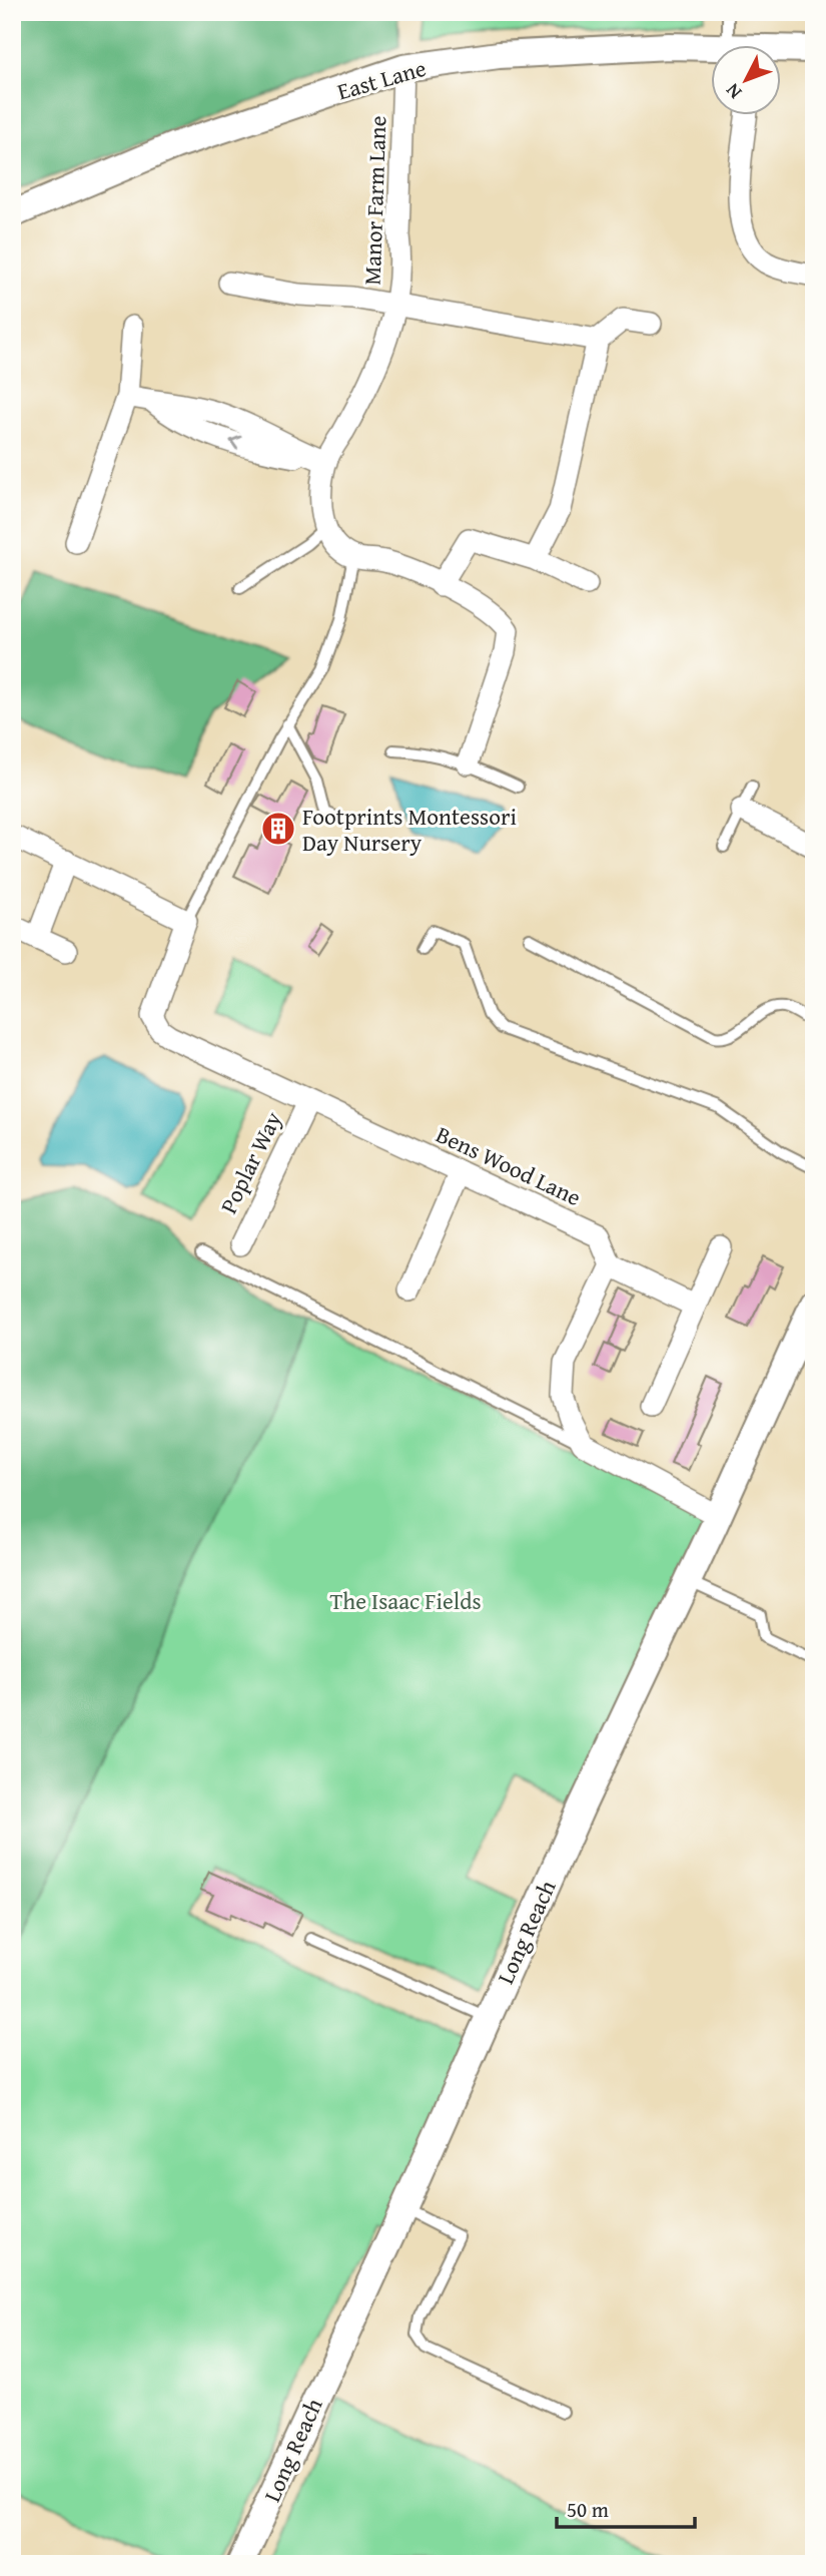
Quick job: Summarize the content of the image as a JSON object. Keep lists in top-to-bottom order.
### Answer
{
  "streets": {
    "street": [
      "East Lane",
      "Manor Farm Lane",
      "Poplar Way",
      "Bens Wood Lane",
      "Long Reach"
    ]
  },
  "crossings": [
    ["East Lane", "Manor Farm Lane"],
    ["Poplar Way", "Bens Wood Lane"]
  ],
  "parks": ["The Isaac Fields"],
  "places": {
    "building": ["Footprints Montessori Day Nursery"]
  },
  "scale_bar": "50 m",
  "north": "bottom left"
}
